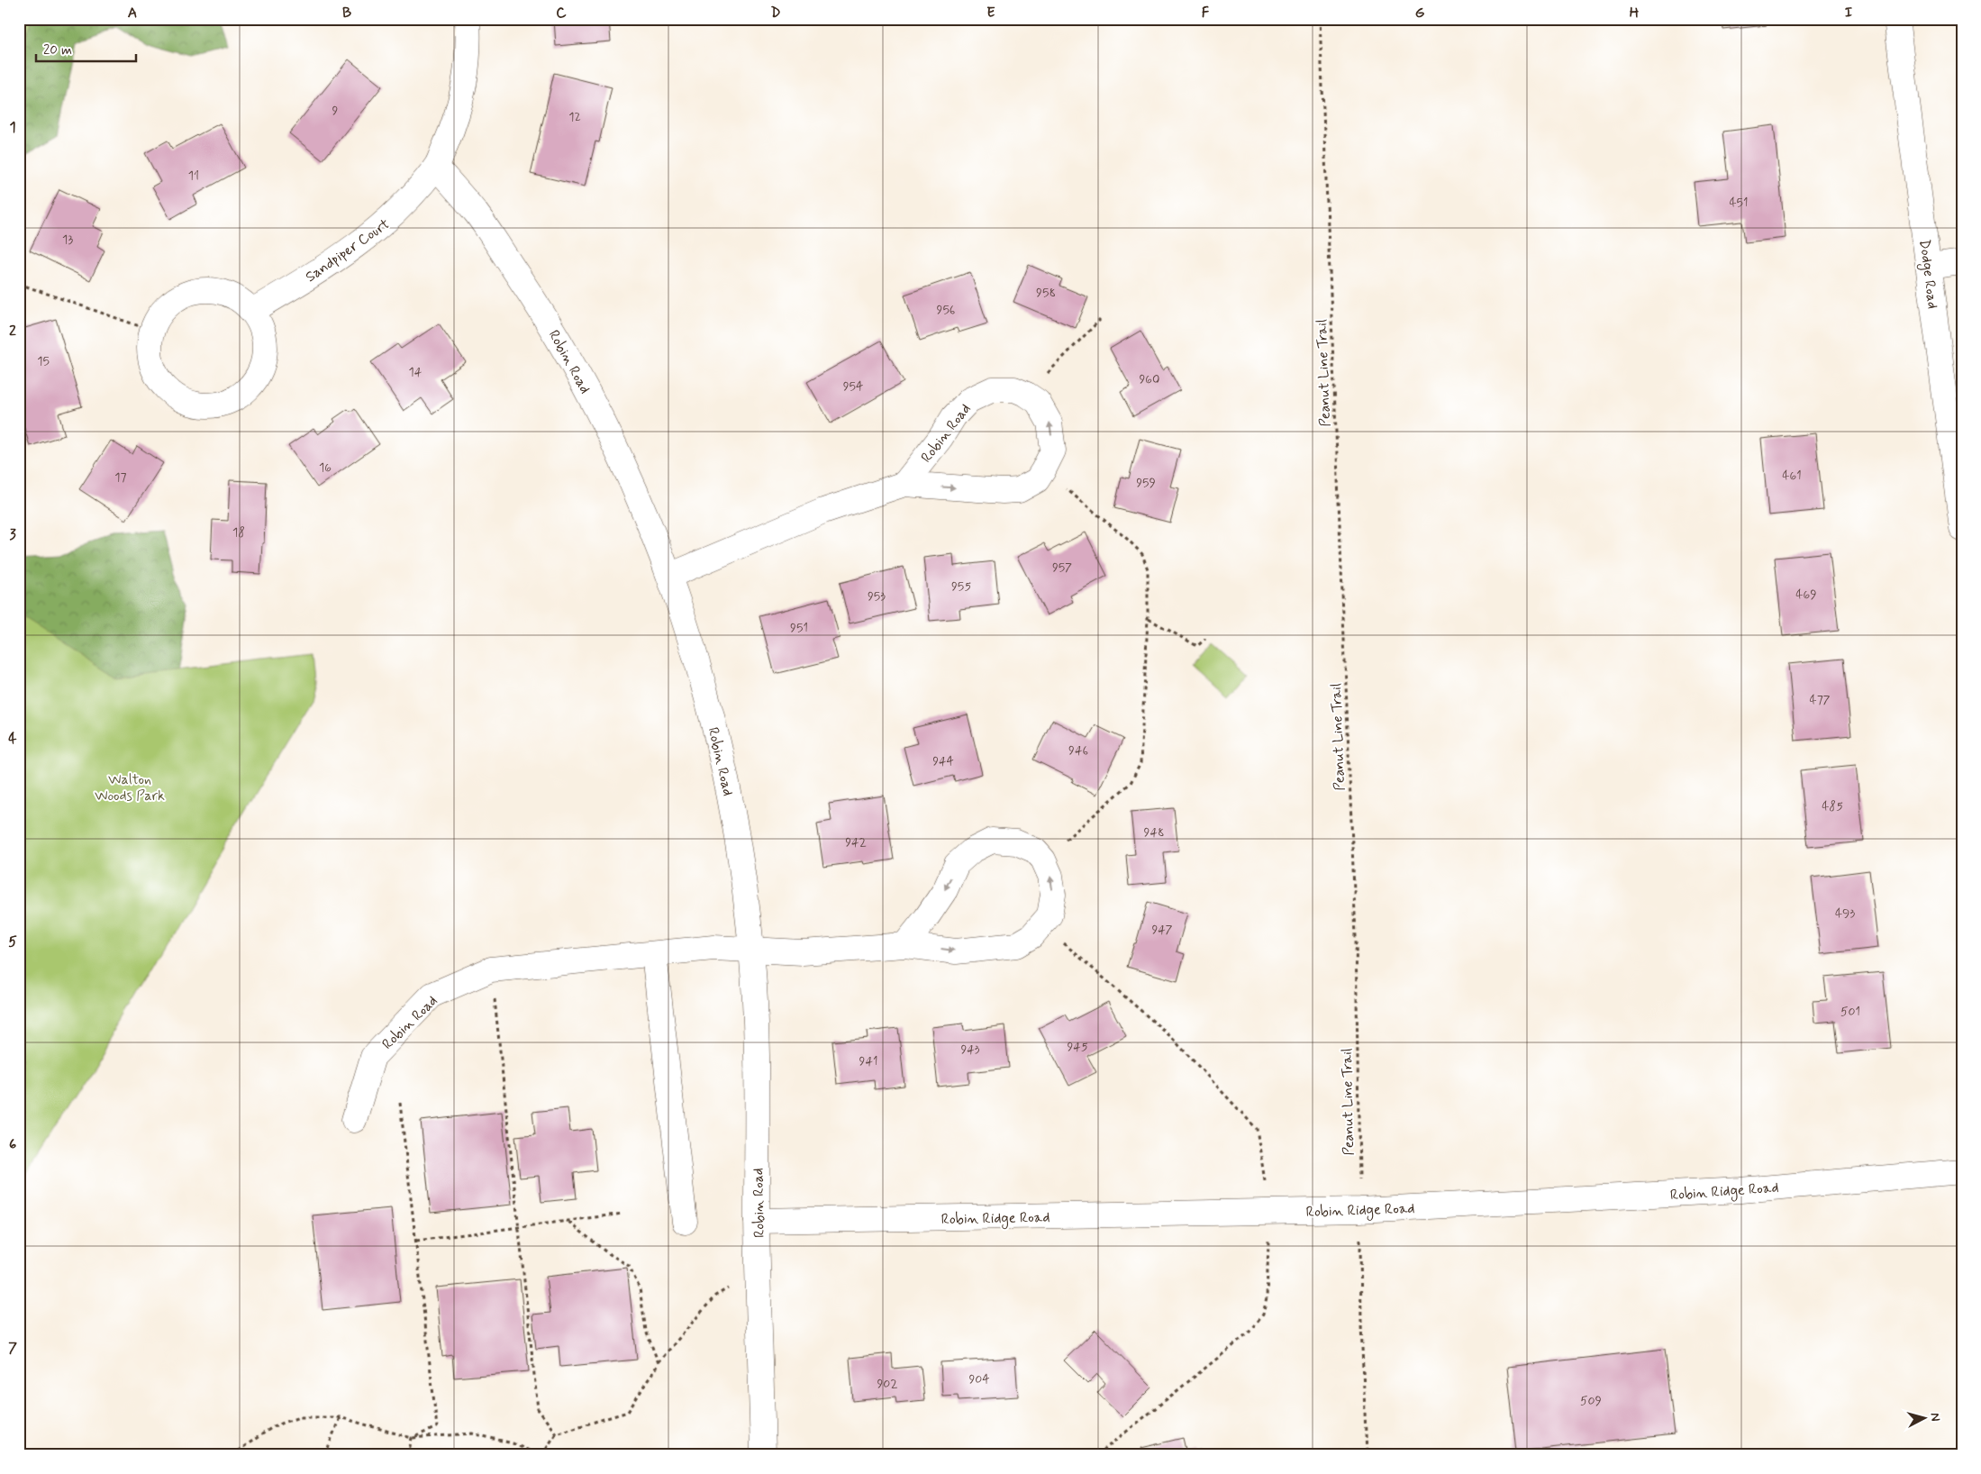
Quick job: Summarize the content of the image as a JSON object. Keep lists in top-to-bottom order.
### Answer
{
  "streets": {
    "street": [
      "Sandpiper Court",
      "Dodge Road",
      "Robin Road",
      "Robin Ridge Road"
    ],
    "path": ["Peanut Line Trail"]
  },
  "crossings": [
    ["Sandpiper Court", "Robin Road"],
    ["Robin Road", "Robin Ridge Road"],
    ["Peanut Line Trail", "Robin Ridge Road"]
  ],
  "parks": ["Walton Woods Park"],
  "house_numbers": [
    "9",
    "12",
    "11",
    "451",
    "13",
    "958",
    "956",
    "15",
    "14",
    "960",
    "954",
    "16",
    "461",
    "17",
    "959",
    "18",
    "957",
    "955",
    "469",
    "953",
    "951",
    "477",
    "946",
    "944",
    "485",
    "948",
    "942",
    "493",
    "947",
    "501",
    "945",
    "943",
    "941",
    "904",
    "902",
    "509"
  ],
  "scale_bar": "20 m",
  "north": "right",
  "grid": {
    "columns": [
      "A",
      "B",
      "C",
      "D",
      "E",
      "F",
      "G",
      "H",
      "I"
    ],
    "rows": [
      "1",
      "2",
      "3",
      "4",
      "5",
      "6",
      "7"
    ]
  }
}
